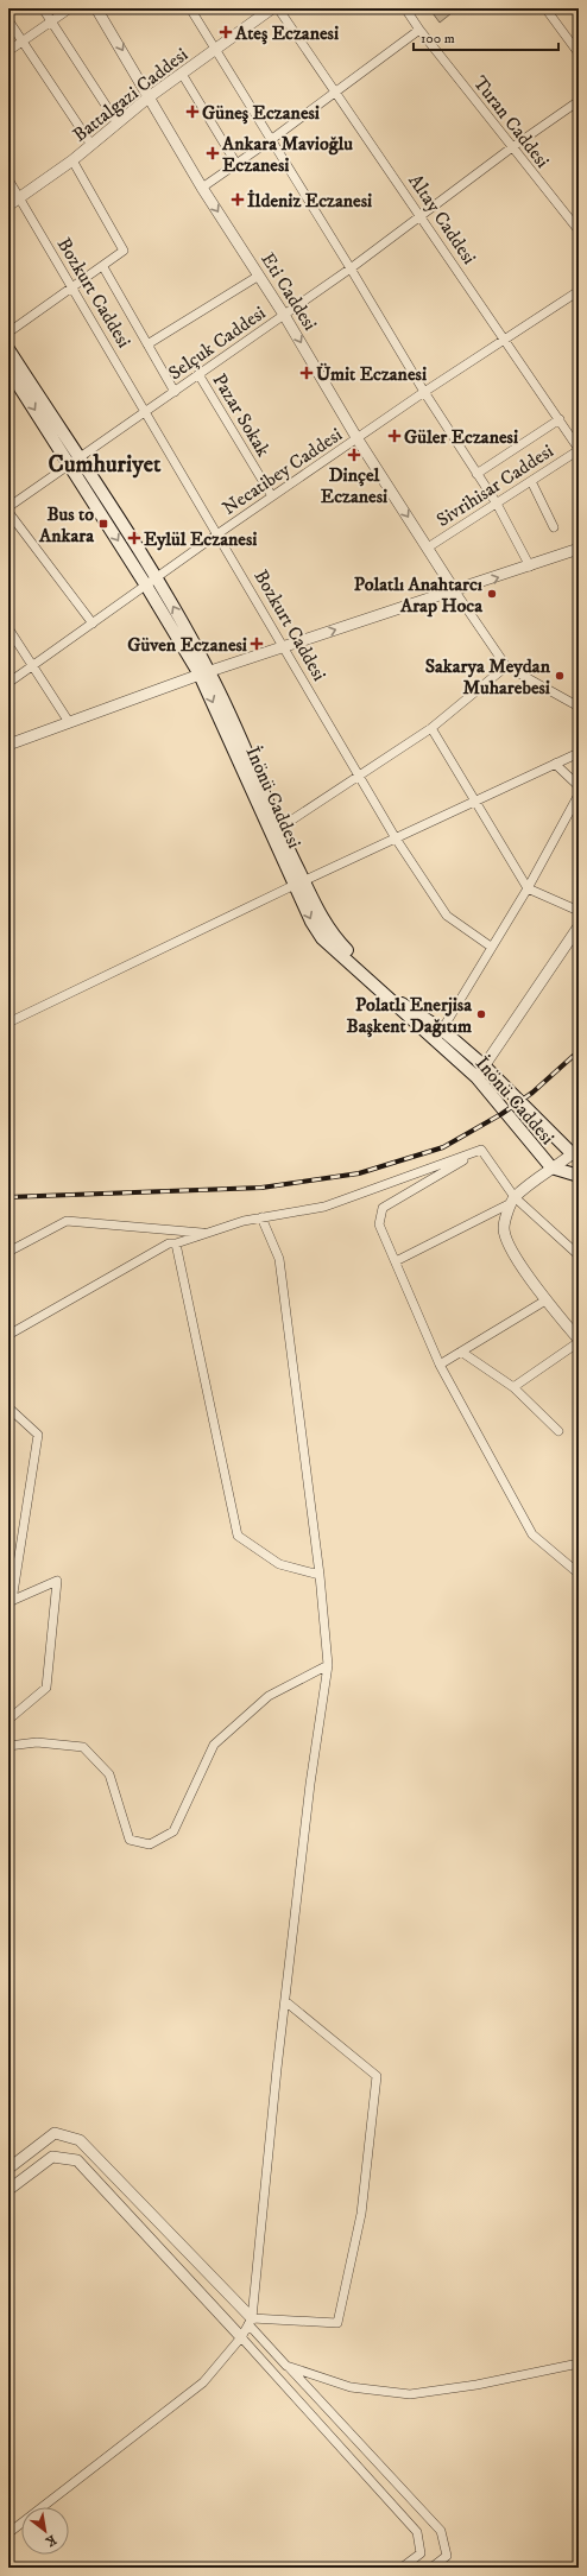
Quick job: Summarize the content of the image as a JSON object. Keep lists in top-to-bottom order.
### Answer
{
  "streets": {
    "main road": ["İnönü Caddesi"],
    "street": [
      "Battalgazi Caddesi",
      "Turan Caddesi",
      "Altay Caddesi",
      "Eti Caddesi",
      "Bozkurt Caddesi",
      "Selçuk Caddesi",
      "Pazar Sokak",
      "Necatibey Caddesi",
      "Sivrihisar Caddesi"
    ]
  },
  "crossings": [
    ["Battalgazi Caddesi", "Eti Caddesi"],
    ["Battalgazi Caddesi", "Bozkurt Caddesi"],
    ["Turan Caddesi", "Selçuk Caddesi"],
    ["Altay Caddesi", "Selçuk Caddesi"],
    ["Altay Caddesi", "Necatibey Caddesi"],
    ["Altay Caddesi", "Sivrihisar Caddesi"],
    ["Eti Caddesi", "Selçuk Caddesi"],
    ["Eti Caddesi", "Necatibey Caddesi"],
    ["Eti Caddesi", "Sivrihisar Caddesi"],
    ["Bozkurt Caddesi", "Selçuk Caddesi"],
    ["Bozkurt Caddesi", "Necatibey Caddesi"],
    ["Selçuk Caddesi", "Pazar Sokak"],
    ["Selçuk Caddesi", "İnönü Caddesi"],
    ["Pazar Sokak", "Necatibey Caddesi"],
    ["Necatibey Caddesi", "İnönü Caddesi"]
  ],
  "districts": ["Cumhuriyet"],
  "places": {
    "health": [
      "Ateş Eczanesi",
      "Güneş Eczanesi",
      "Ankara Mavioğlu Eczanesi",
      "İldeniz Eczanesi",
      "Ümit Eczanesi",
      "Güler Eczanesi",
      "Dinçel Eczanesi",
      "Eylül Eczanesi",
      "Güven Eczanesi"
    ],
    "transit": ["Bus to Ankara"],
    "other": ["Polatlı Anahtarcı Arap Hoca", "Sakarya Meydan Muharebesi", "Polatlı Enerjisa Başkent Dağıtım"]
  },
  "scale_bar": "100 m",
  "north": "bottom right"
}
